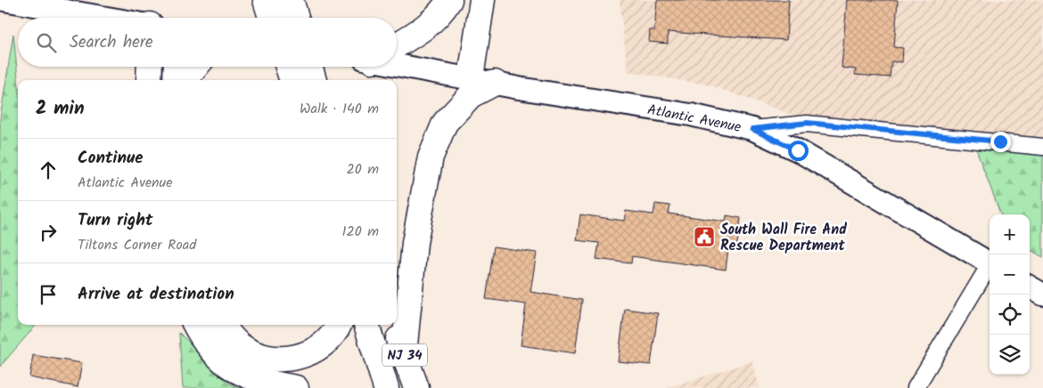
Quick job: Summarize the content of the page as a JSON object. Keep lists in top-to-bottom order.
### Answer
{
  "streets": {
    "highway": ["NJ 34"],
    "main road": ["Atlantic Avenue"]
  },
  "places": {
    "public building": ["South Wall Fire And Rescue Department"]
  },
  "page": {
    "search": "Search here",
    "heading": ["2 min", "Walk · 140 m"],
    "list": [
      ["Continue", "Atlantic Avenue", "20 m"],
      ["Turn right", "Tiltons Corner Road", "120 m"],
      "Arrive at destination"
    ],
    "map_buttons": ["+", "−"]
  }
}
